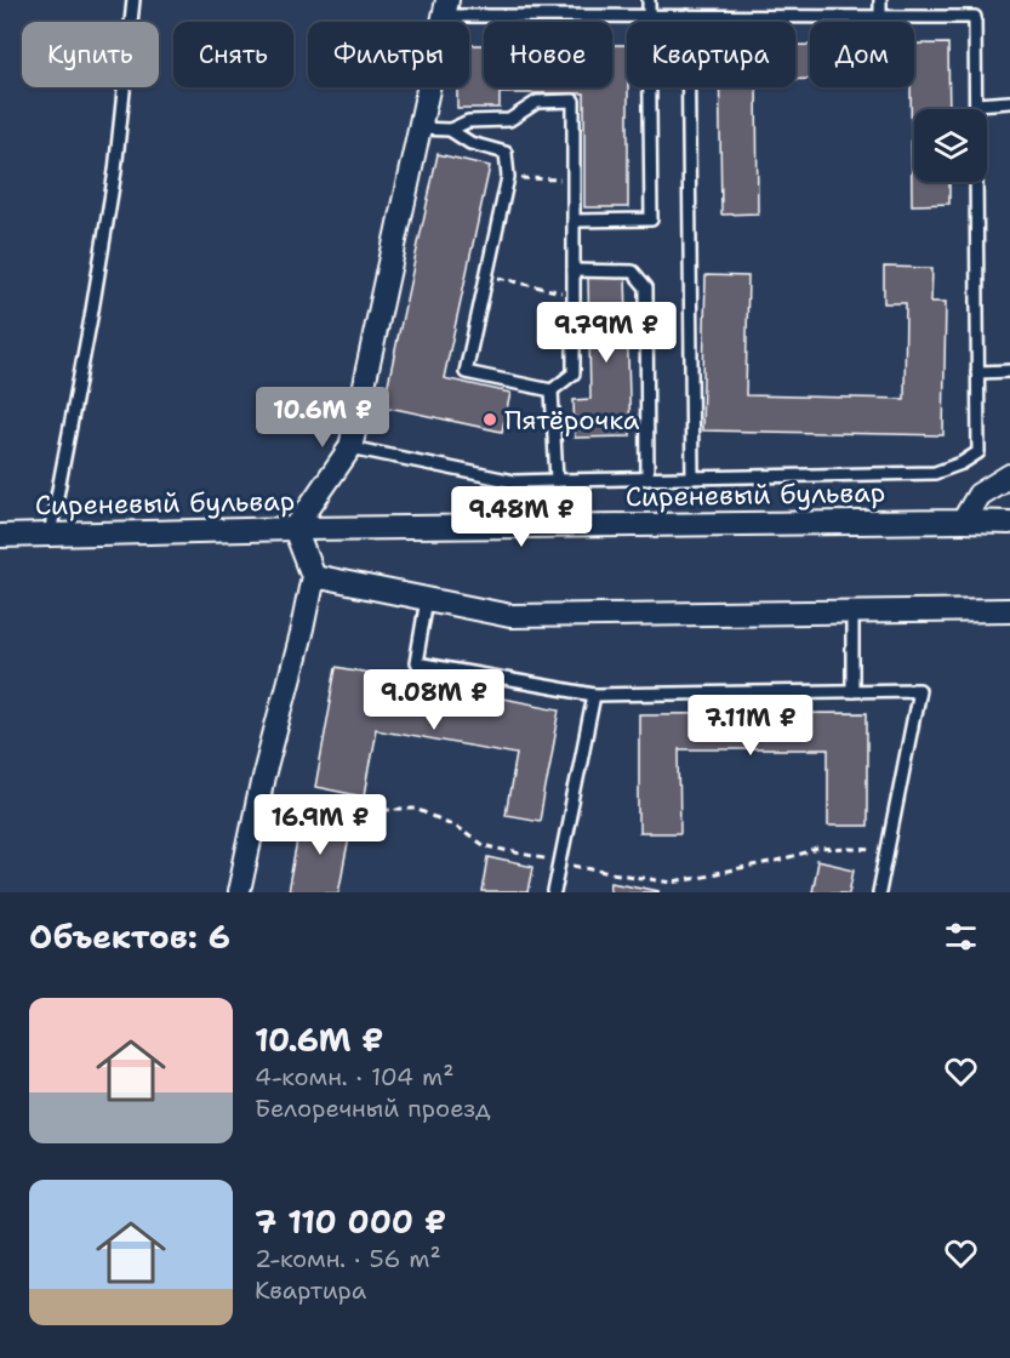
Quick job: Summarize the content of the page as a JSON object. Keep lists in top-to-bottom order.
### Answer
{
  "streets": {
    "street": ["Сиреневый бульвар"]
  },
  "places": ["Пятёрочка"],
  "page": {
    "chip": [
      "Купить",
      "Снять",
      "Фильтры",
      "Новое",
      "Квартира",
      "Дом"
    ],
    "price": [
      "9.79M ₽",
      "10.6M ₽",
      "9.48M ₽",
      "9.08M ₽",
      "7.11M ₽",
      "16.9M ₽"
    ],
    "heading": "Объектов: 6",
    "list": [
      {
        "name": "10.6M ₽",
        "note": "4-комн. · 104 m² · Белоречный проезд"
      },
      {
        "name": "7 110 000 ₽",
        "note": "2-комн. · 56 m² · Квартира"
      }
    ]
  }
}
